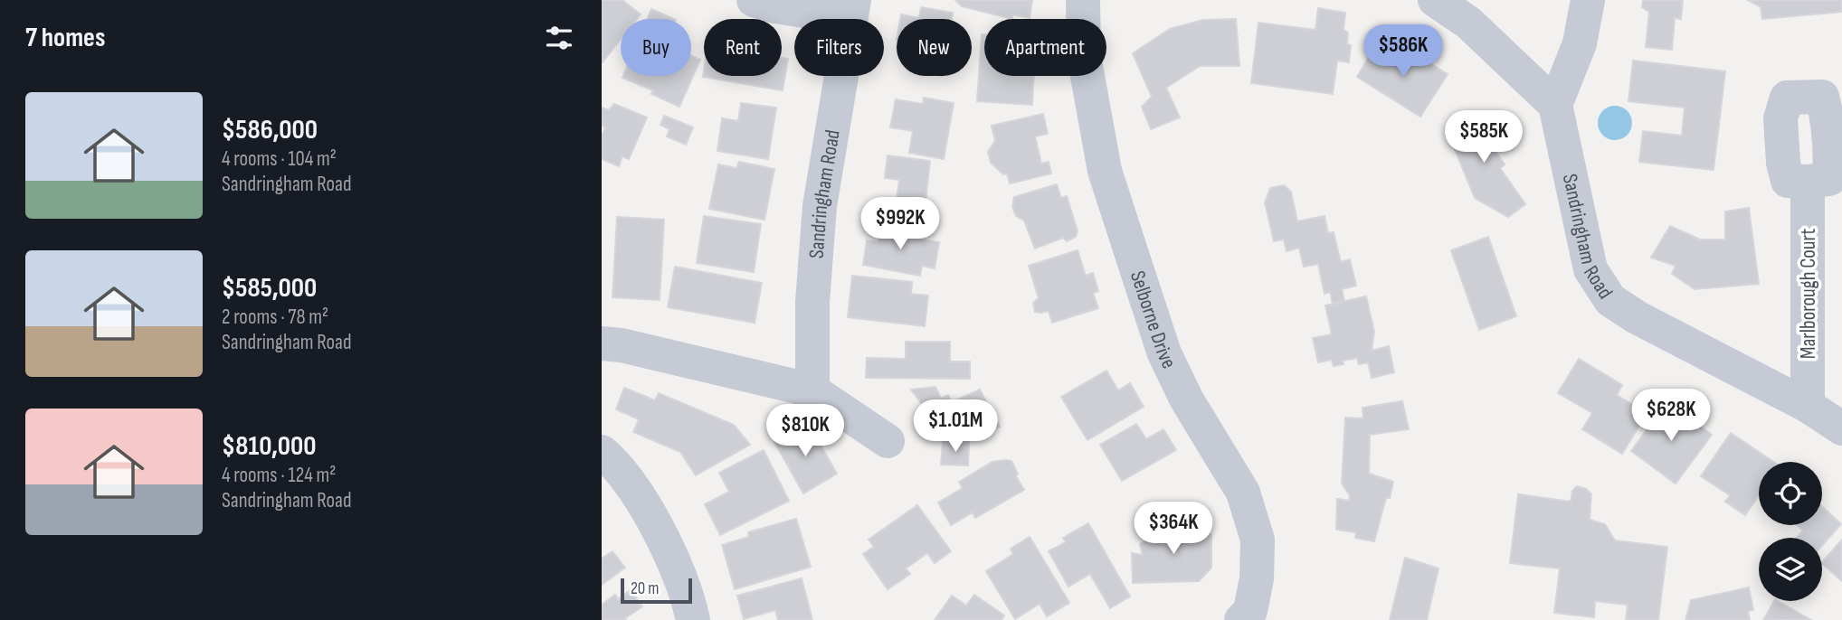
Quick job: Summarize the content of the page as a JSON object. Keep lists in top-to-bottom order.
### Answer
{
  "streets": {
    "street": ["Sandringham Road", "Marlborough Court", "Selborne Drive"]
  },
  "crossings": [
    ["Sandringham Road", "Marlborough Court"]
  ],
  "scale_bar": "20 m",
  "page": {
    "heading": "7 homes",
    "chip": [
      "Buy",
      "Rent",
      "Filters",
      "New",
      "Apartment"
    ],
    "price": [
      "$586K",
      "$585K",
      "$992K",
      "$628K",
      "$1.01M",
      "$810K",
      "$364K"
    ],
    "list": [
      {
        "name": "$586,000",
        "note": "4 rooms · 104 m² · Sandringham Road"
      },
      {
        "name": "$585,000",
        "note": "2 rooms · 78 m² · Sandringham Road"
      },
      {
        "name": "$810,000",
        "note": "4 rooms · 124 m² · Sandringham Road"
      }
    ],
    "scale": "20 m"
  }
}
